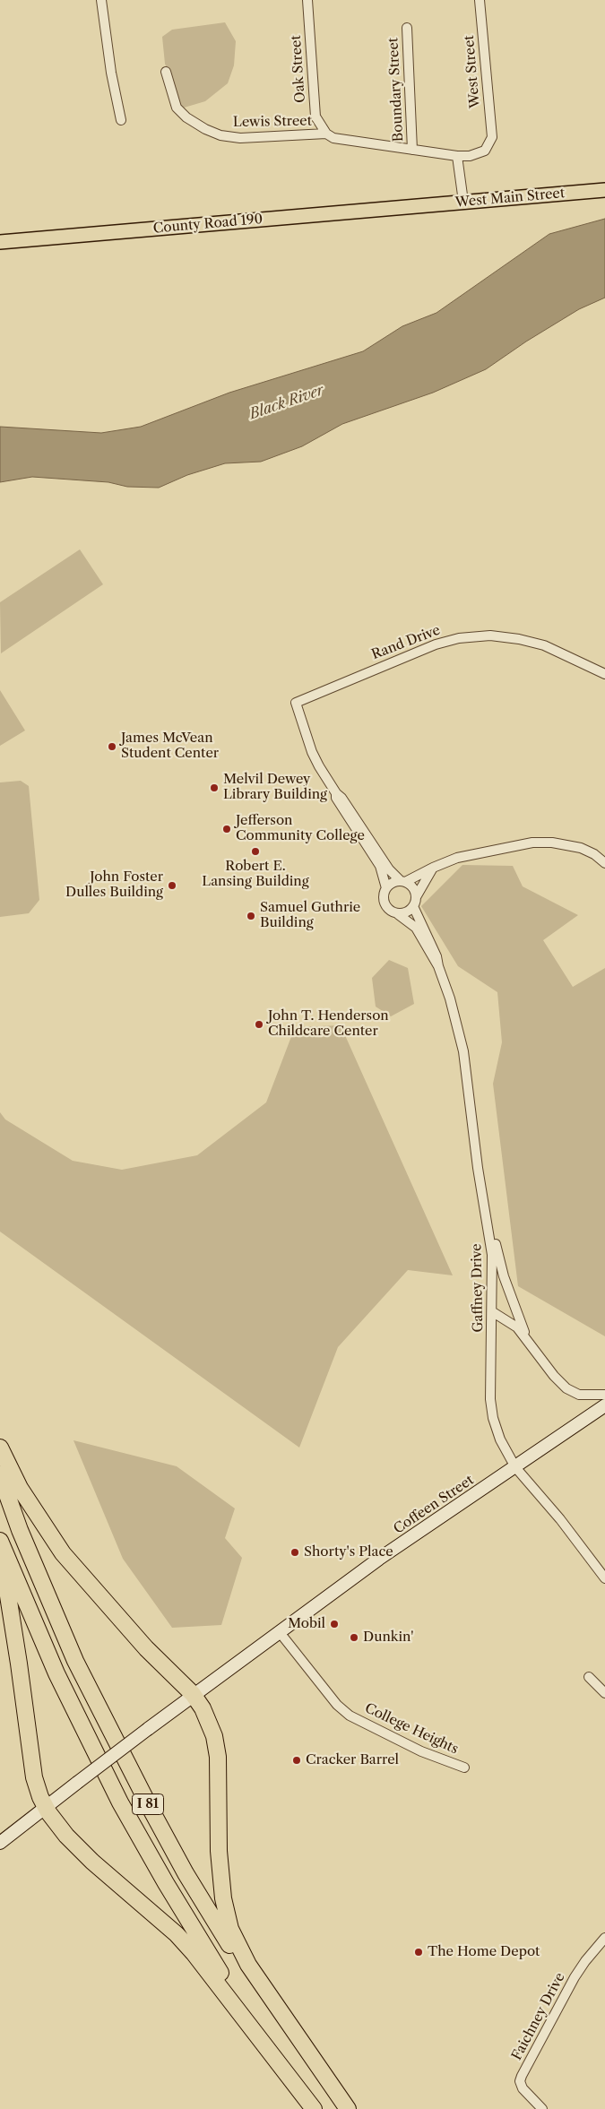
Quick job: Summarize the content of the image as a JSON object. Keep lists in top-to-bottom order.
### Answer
{
  "streets": {
    "highway": ["I 81"],
    "main road": ["West Main Street", "County Road 190", "Coffeen Street"],
    "street": [
      "Oak Street",
      "West Street",
      "Boundary Street",
      "Lewis Street",
      "Rand Drive",
      "Gaffney Drive",
      "College Heights",
      "Faichney Drive"
    ]
  },
  "crossings": [
    ["Oak Street", "Lewis Street"],
    ["West Street", "Lewis Street"],
    ["Boundary Street", "Lewis Street"],
    ["West Main Street", "County Road 190"],
    ["Gaffney Drive", "Coffeen Street"],
    ["Coffeen Street", "College Heights"]
  ],
  "water": ["Black River"],
  "places": [
    "James McVean Student Center",
    "Melvil Dewey Library Building",
    "Jefferson Community College",
    "Robert E. Lansing Building",
    "John Foster Dulles Building",
    "Samuel Guthrie Building",
    "John T. Henderson Childcare Center",
    "Shorty's Place",
    "Mobil",
    "Dunkin'",
    "Cracker Barrel",
    "The Home Depot"
  ]
}
